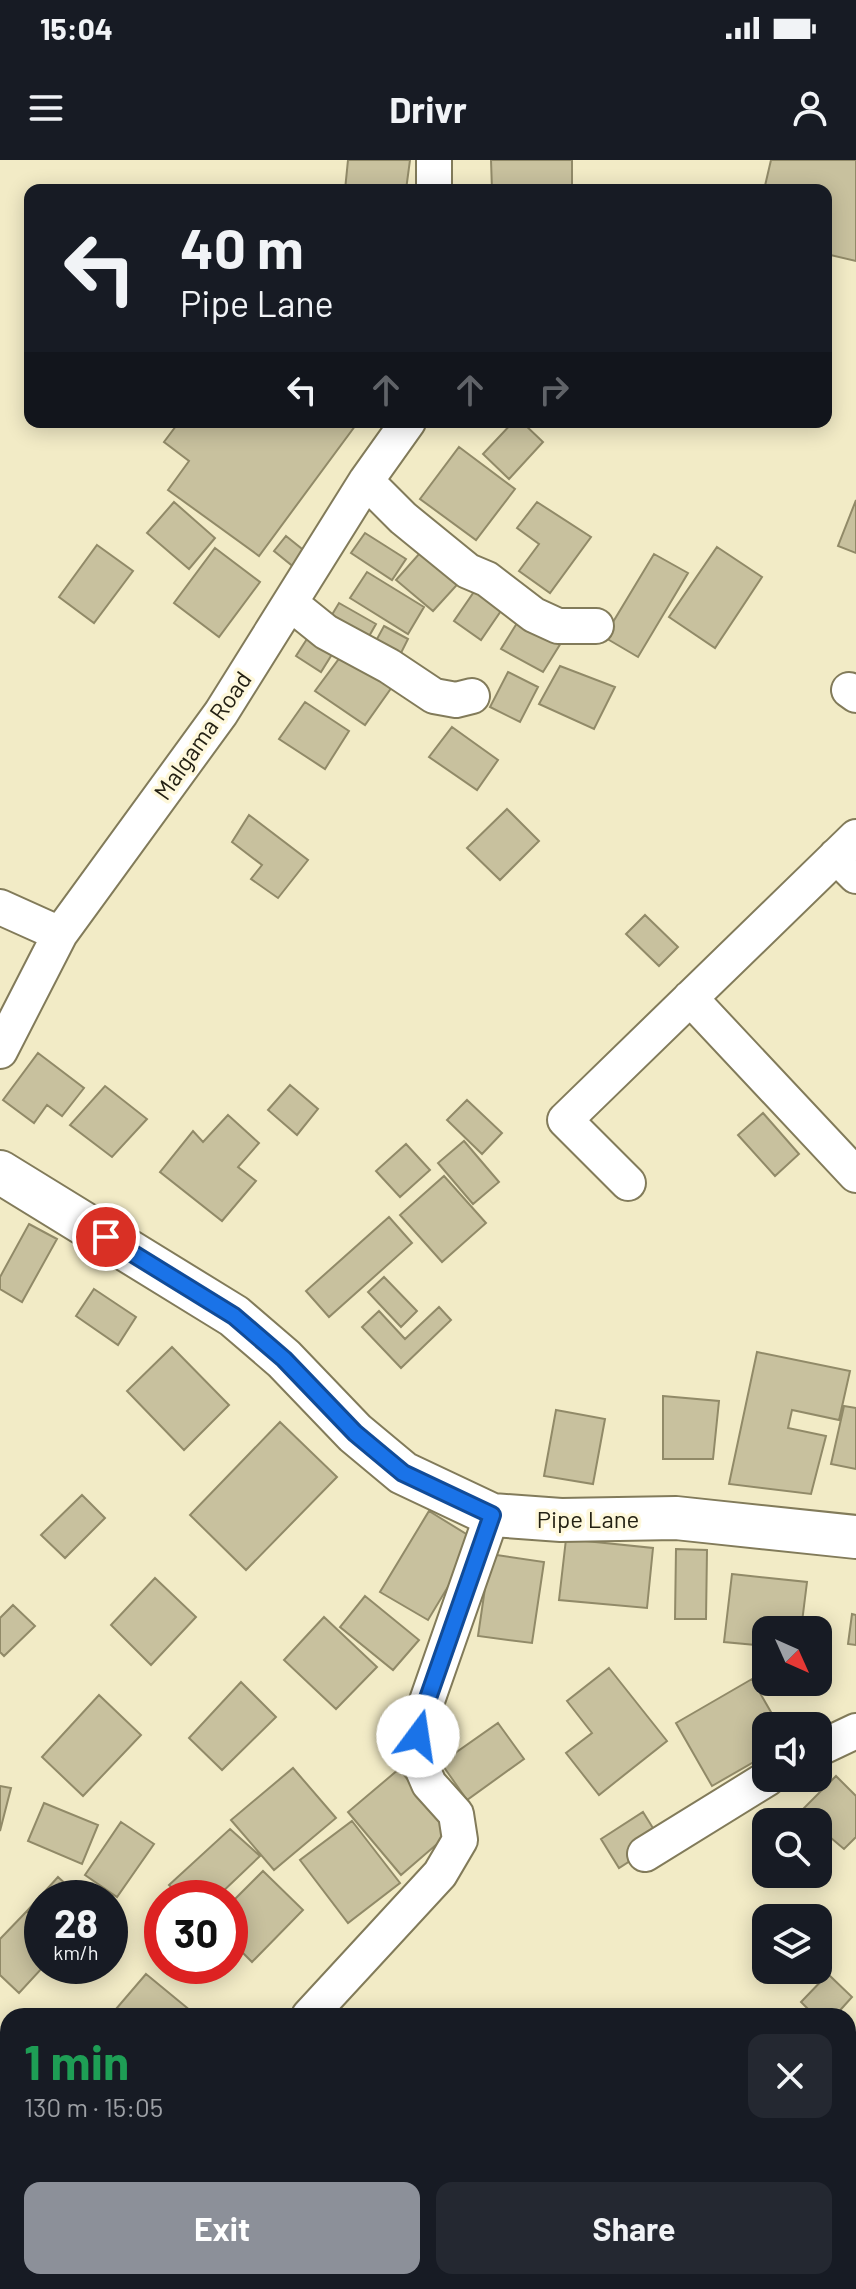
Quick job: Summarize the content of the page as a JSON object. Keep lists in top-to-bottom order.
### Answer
{
  "streets": {
    "street": ["Malgama Road", "Pipe Lane"]
  },
  "north": "bottom right",
  "page": {
    "status": "15:04",
    "header": "Drivr",
    "turn": ["40 m", "Pipe Lane"],
    "speed": "28 km/h",
    "limit": "30",
    "heading": ["1 min", "130 m · 15:05"],
    "buttons": ["Exit", "Share"]
  }
}
